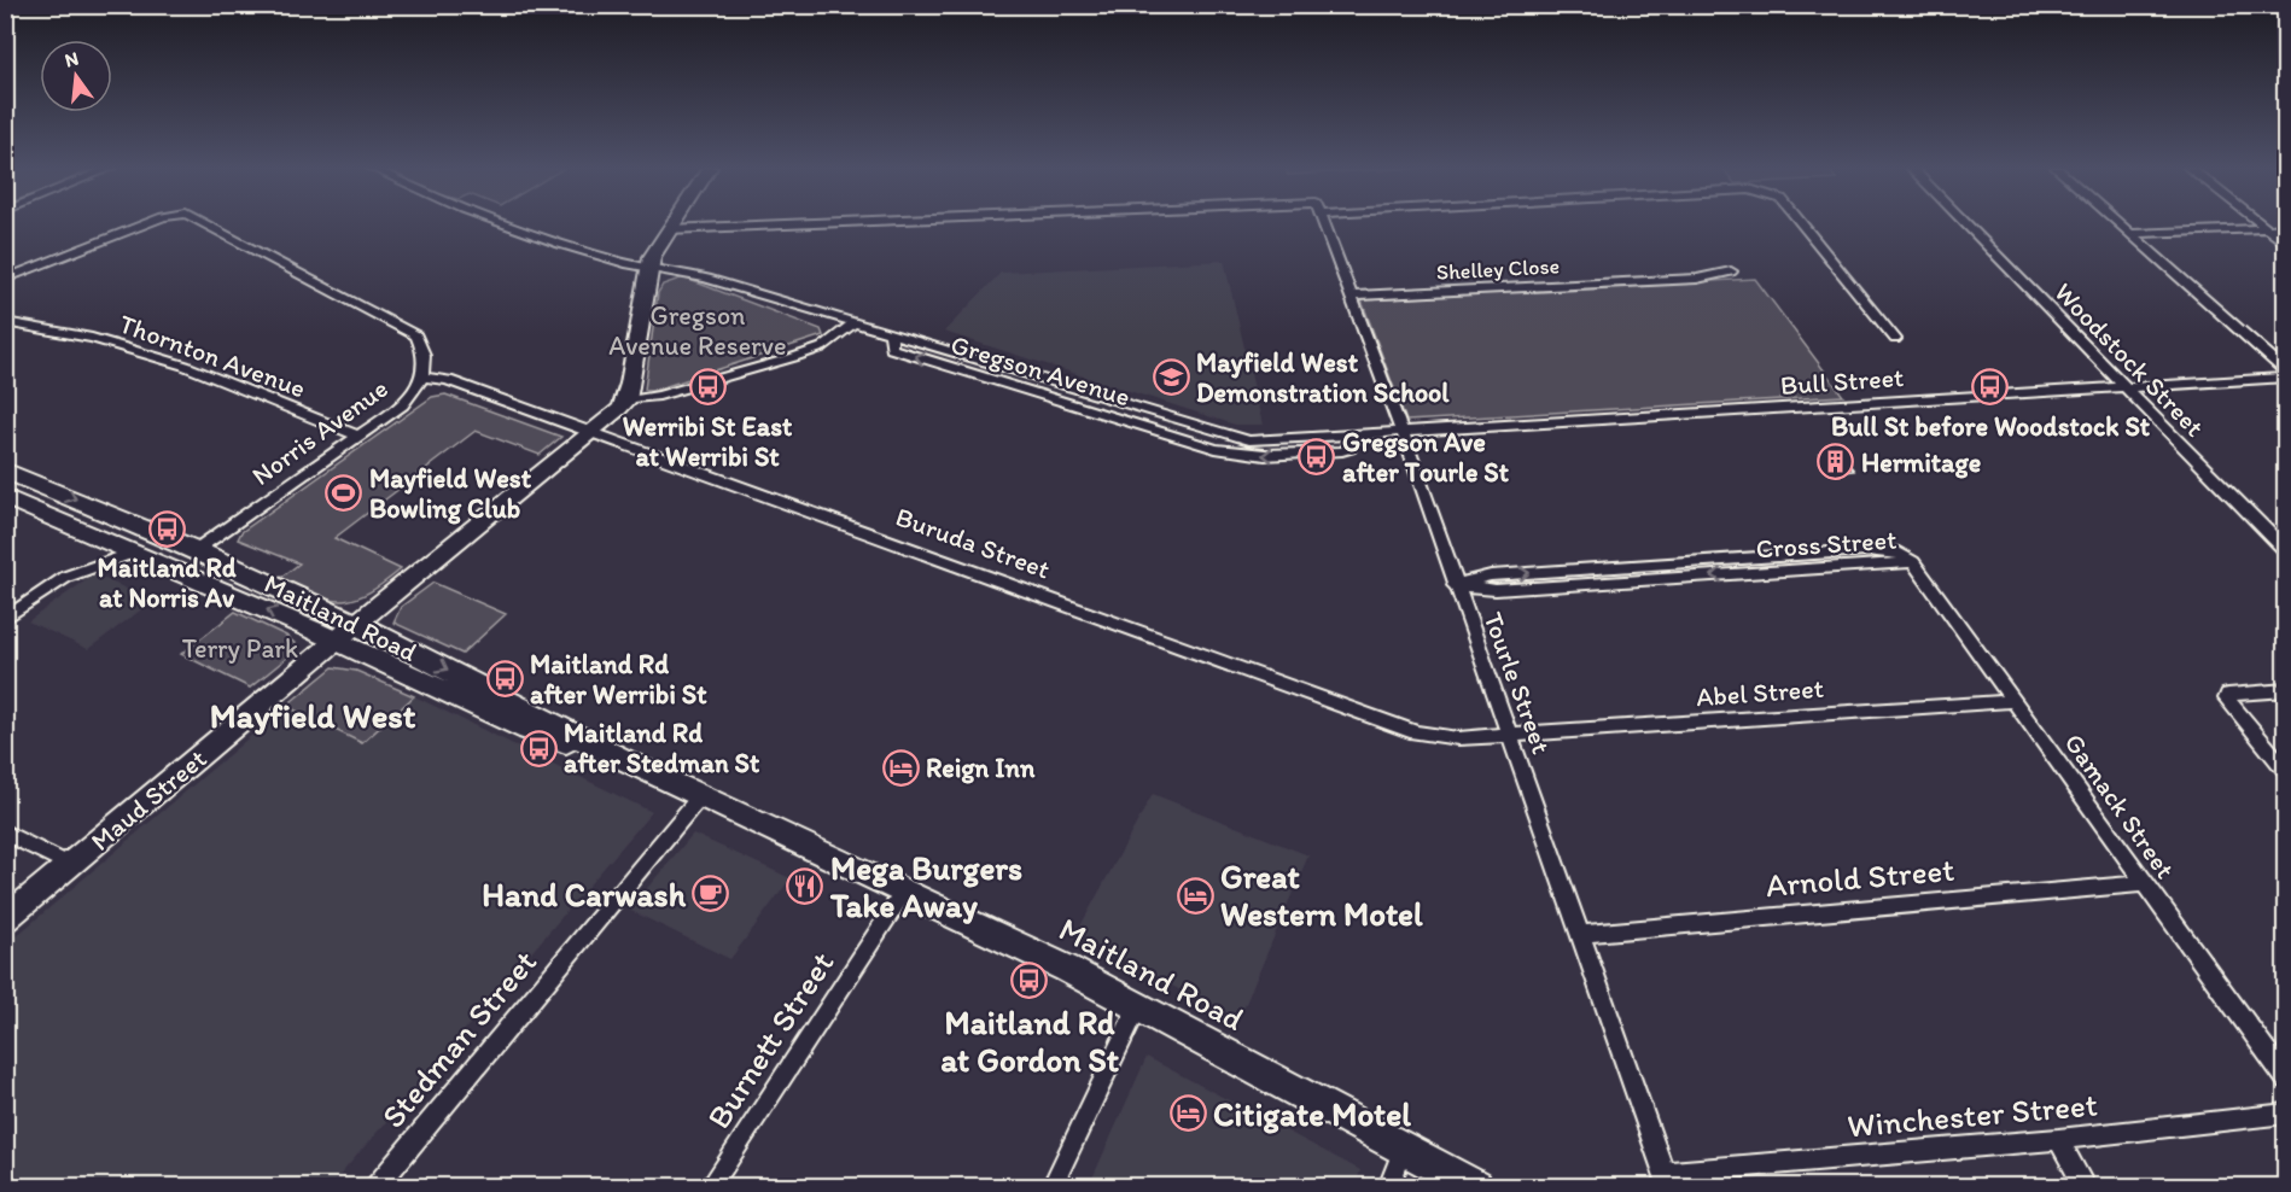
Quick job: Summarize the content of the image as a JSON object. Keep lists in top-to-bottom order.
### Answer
{
  "streets": {
    "main road": ["Maitland Road", "Maud Street"],
    "street": [
      "Shelley Close",
      "Thornton Avenue",
      "Woodstock Street",
      "Gregson Avenue",
      "Bull Street",
      "Norris Avenue",
      "Buruda Street",
      "Cross Street",
      "Tourle Street",
      "Abel Street",
      "Gamack Street",
      "Arnold Street",
      "Stedman Street",
      "Burnett Street",
      "Winchester Street"
    ]
  },
  "crossings": [
    ["Shelley Close", "Tourle Street"],
    ["Thornton Avenue", "Norris Avenue"],
    ["Woodstock Street", "Bull Street"],
    ["Gregson Avenue", "Bull Street"],
    ["Gregson Avenue", "Tourle Street"],
    ["Bull Street", "Tourle Street"],
    ["Norris Avenue", "Buruda Street"],
    ["Norris Avenue", "Maitland Road"],
    ["Buruda Street", "Tourle Street"],
    ["Buruda Street", "Abel Street"],
    ["Buruda Street", "Maud Street"],
    ["Cross Street", "Tourle Street"],
    ["Cross Street", "Gamack Street"],
    ["Maitland Road", "Maud Street"],
    ["Maitland Road", "Stedman Street"],
    ["Maitland Road", "Burnett Street"],
    ["Tourle Street", "Abel Street"],
    ["Tourle Street", "Arnold Street"],
    ["Tourle Street", "Winchester Street"],
    ["Abel Street", "Gamack Street"],
    ["Gamack Street", "Arnold Street"]
  ],
  "districts": ["Mayfield West"],
  "parks": ["Gregson Avenue Reserve", "Terry Park"],
  "places": {
    "school or university": ["Mayfield West Demonstration School"],
    "bus stop": [
      "Werribi St East at Werribi St",
      "Bull St before Woodstock St",
      "Gregson Ave after Tourle St",
      "Maitland Rd at Norris Av",
      "Maitland Rd after Werribi St",
      "Maitland Rd after Stedman St",
      "Maitland Rd at Gordon St"
    ],
    "building": ["Hermitage"],
    "sports": ["Mayfield West Bowling Club"],
    "hotel": ["Reign Inn", "Great Western Motel", "Citigate Motel"],
    "restaurant": ["Mega Burgers Take Away"],
    "cafe": ["Hand Carwash"]
  },
  "north": "top"
}
